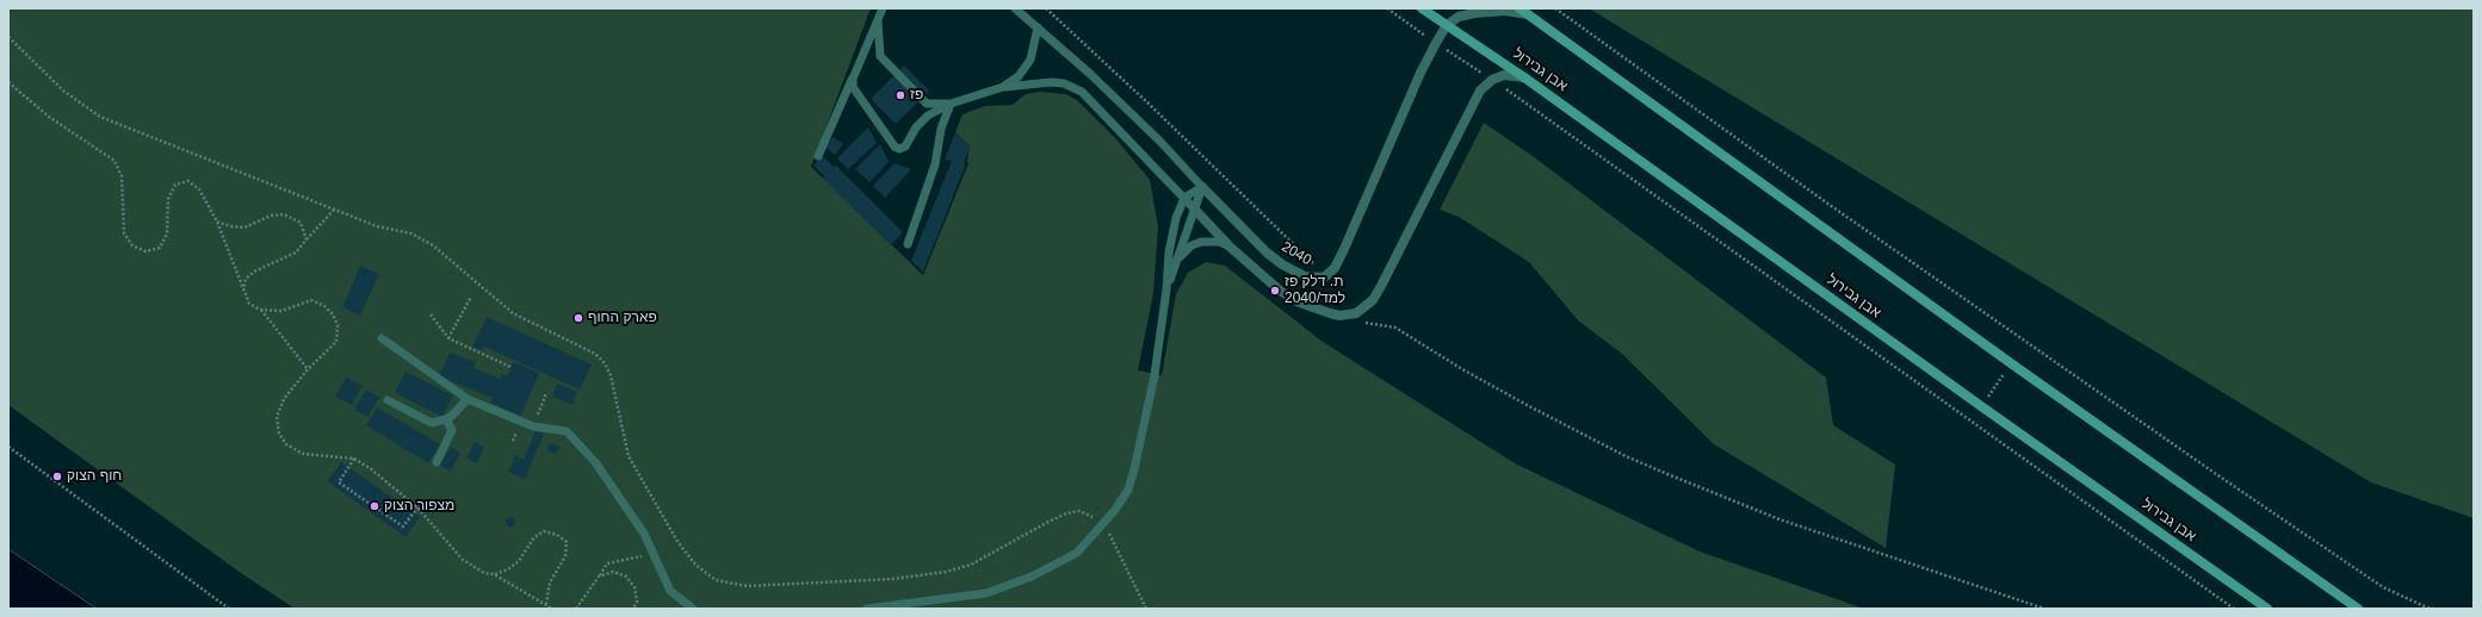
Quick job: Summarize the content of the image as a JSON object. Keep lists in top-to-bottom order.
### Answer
{
  "streets": {
    "street": ["אבן גבירול", "2040"]
  },
  "places": [
    "פז",
    "ת. דלק פז למד/2040",
    "פארק החוף",
    "חוף הצוק",
    "מצפור הצוק"
  ]
}
